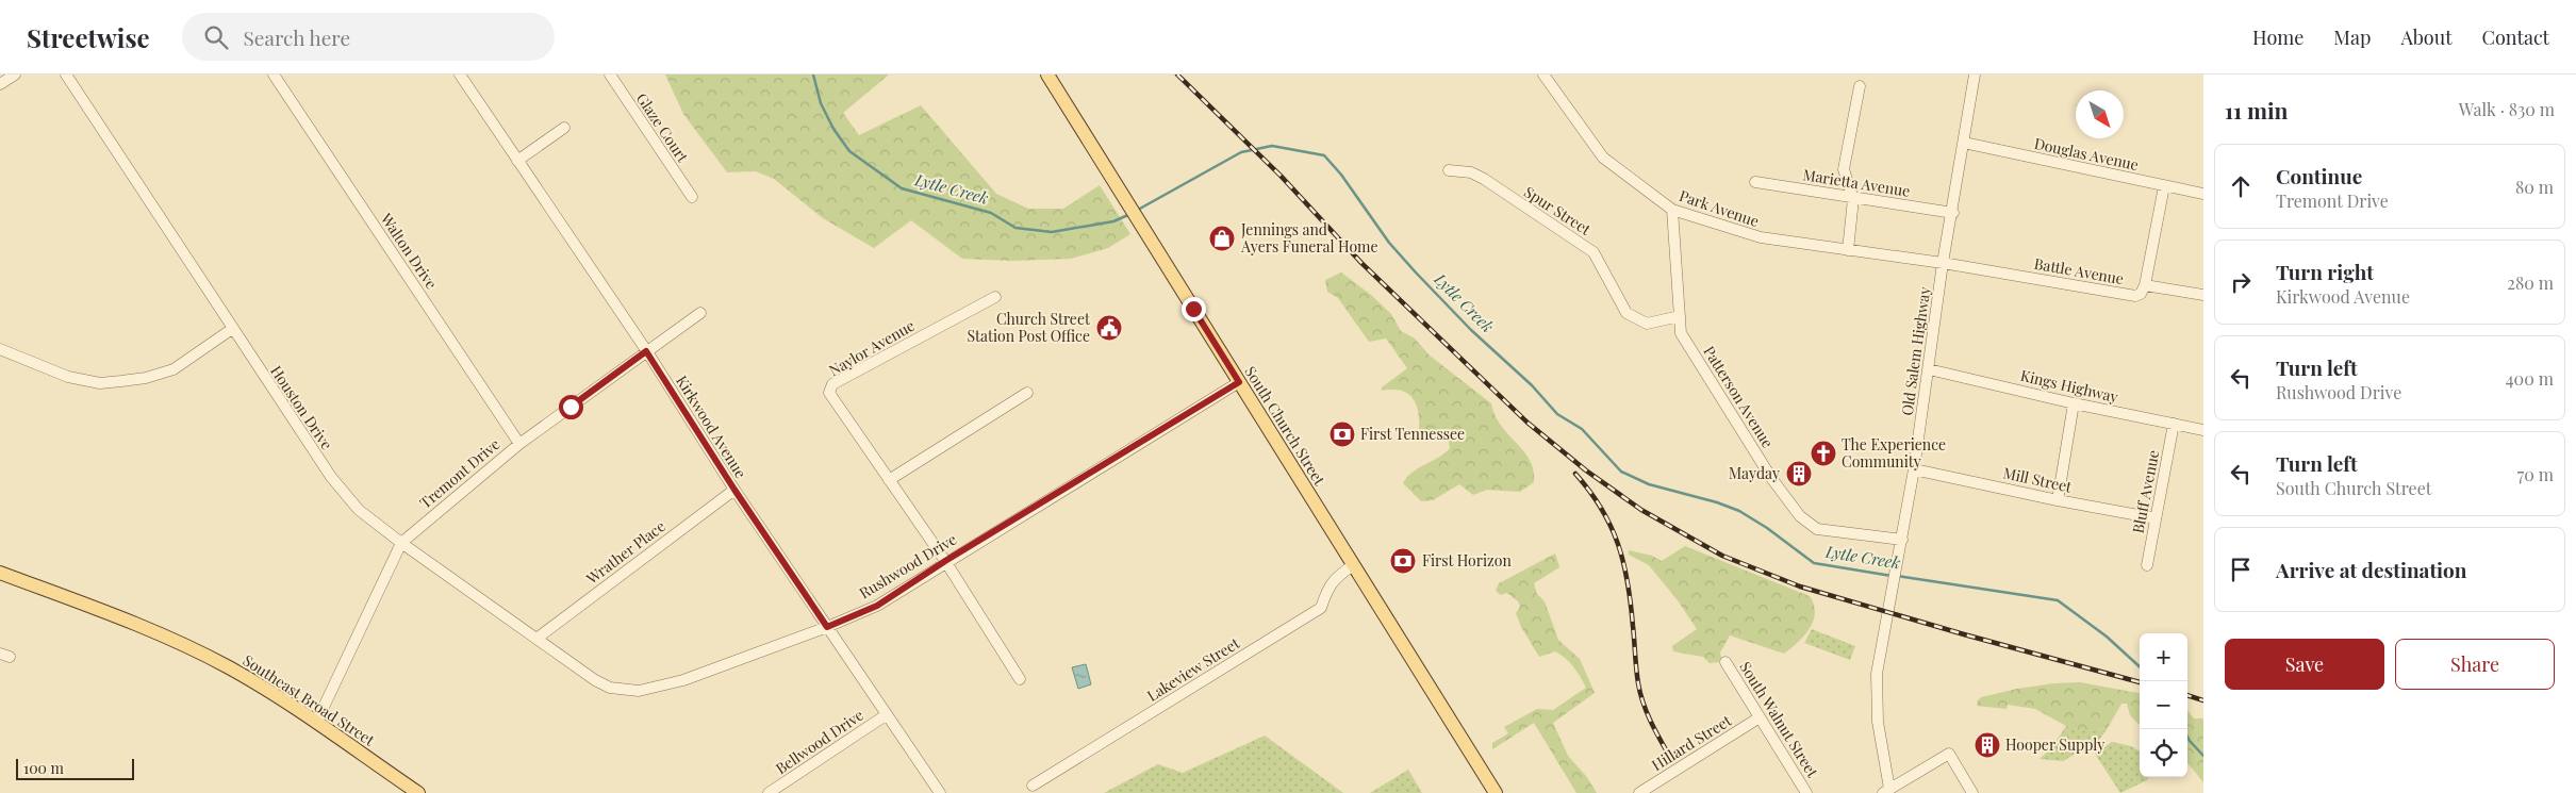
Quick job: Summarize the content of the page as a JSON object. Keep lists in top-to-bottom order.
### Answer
{
  "streets": {
    "main road": ["South Church Street", "Southeast Broad Street"],
    "street": [
      "Glaze Court",
      "Douglas Avenue",
      "Marietta Avenue",
      "Park Avenue",
      "Spur Street",
      "Walton Drive",
      "Battle Avenue",
      "Naylor Avenue",
      "Old Salem Highway",
      "Kings Highway",
      "Patterson Avenue",
      "Houston Drive",
      "Kirkwood Avenue",
      "Tremont Drive",
      "Mill Street",
      "Bluff Avenue",
      "Wrather Place",
      "Rushwood Drive",
      "Lakeview Street",
      "South Walnut Street",
      "Bellwood Drive",
      "Hillard Street"
    ]
  },
  "crossings": [
    ["Douglas Avenue", "Old Salem Highway"],
    ["Marietta Avenue", "Old Salem Highway"],
    ["Park Avenue", "Battle Avenue"],
    ["Park Avenue", "Old Salem Highway"],
    ["Park Avenue", "Patterson Avenue"],
    ["Spur Street", "Patterson Avenue"],
    ["Walton Drive", "Tremont Drive"],
    ["Battle Avenue", "Old Salem Highway"],
    ["Naylor Avenue", "Rushwood Drive"],
    ["Old Salem Highway", "Kings Highway"],
    ["Old Salem Highway", "Patterson Avenue"],
    ["Old Salem Highway", "Mill Street"],
    ["Kings Highway", "Bluff Avenue"],
    ["Houston Drive", "Tremont Drive"],
    ["Houston Drive", "Wrather Place"],
    ["Houston Drive", "Rushwood Drive"],
    ["South Church Street", "Rushwood Drive"],
    ["South Church Street", "Lakeview Street"],
    ["Kirkwood Avenue", "Tremont Drive"],
    ["Kirkwood Avenue", "Wrather Place"],
    ["Kirkwood Avenue", "Rushwood Drive"],
    ["Kirkwood Avenue", "Bellwood Drive"],
    ["Tremont Drive", "Southeast Broad Street"],
    ["Mill Street", "Bluff Avenue"],
    ["South Walnut Street", "Hillard Street"]
  ],
  "water": ["Lytle Creek"],
  "places": {
    "shop": ["Jennings and Ayers Funeral Home"],
    "public building": ["Church Street Station Post Office"],
    "bank": ["First Tennessee", "First Horizon"],
    "church": ["The Experience Community"],
    "building": ["Mayday", "Hooper Supply"]
  },
  "scale_bar": "100 m",
  "north": "bottom right",
  "page": {
    "header": "Streetwise",
    "search": "Search here",
    "nav": [
      "Home",
      "Map",
      "About",
      "Contact"
    ],
    "heading": ["11 min", "Walk · 830 m"],
    "list": [
      ["Continue", "Tremont Drive", "80 m"],
      ["Turn right", "Kirkwood Avenue", "280 m"],
      ["Turn left", "Rushwood Drive", "400 m"],
      ["Turn left", "South Church Street", "70 m"],
      "Arrive at destination"
    ],
    "buttons": ["Save", "Share"],
    "map_buttons": ["+", "−"],
    "scale": "100 m"
  }
}
